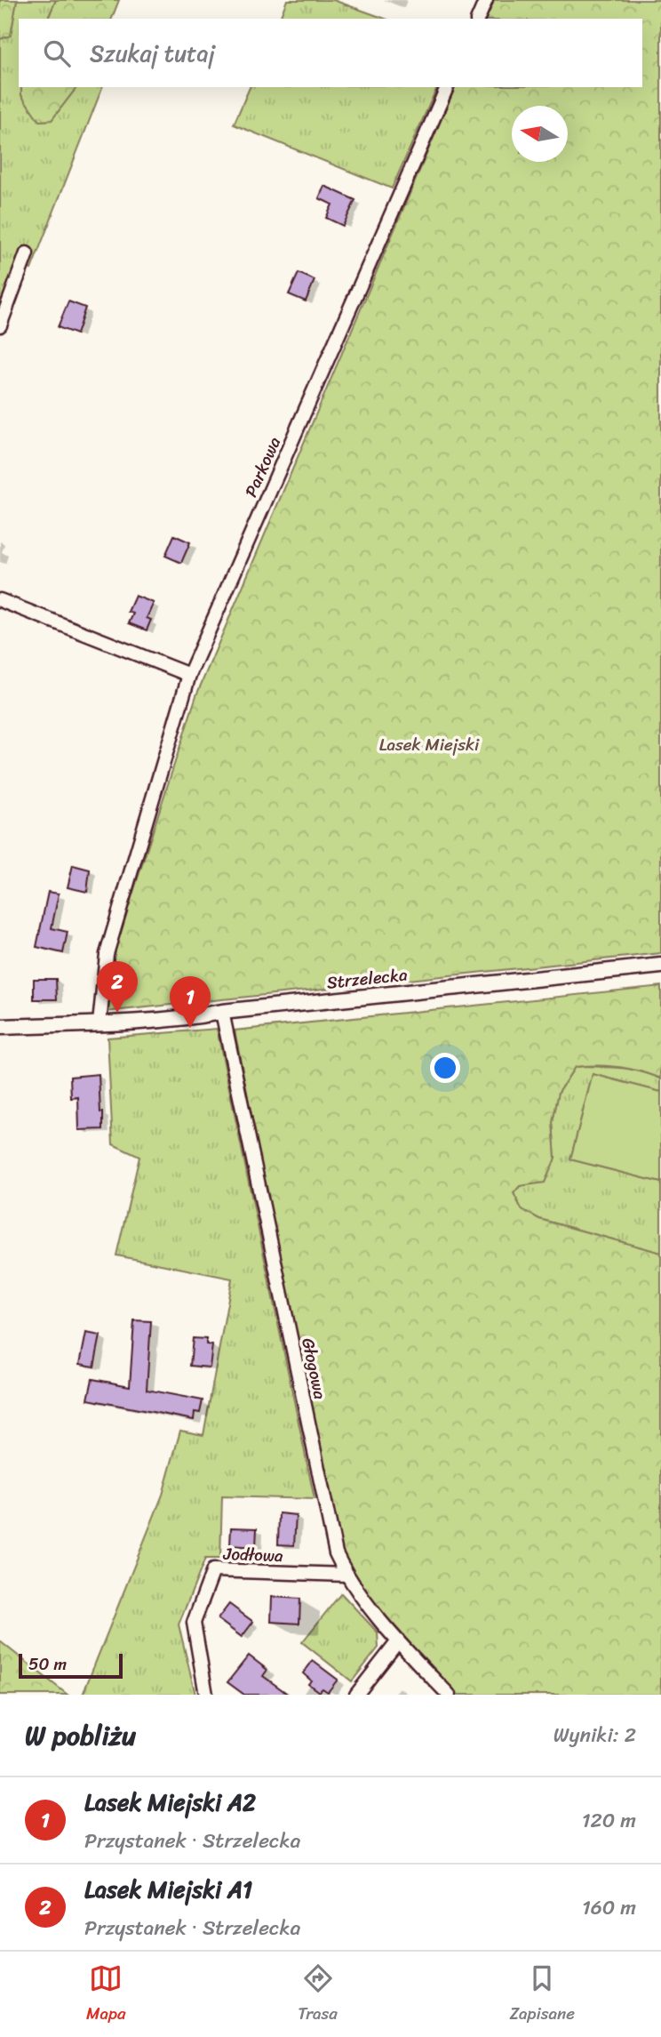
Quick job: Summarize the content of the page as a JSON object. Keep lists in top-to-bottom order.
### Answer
{
  "streets": {
    "street": [
      "Parkowa",
      "Strzelecka",
      "Głogowa",
      "Jodłowa"
    ]
  },
  "crossings": [
    ["Parkowa", "Strzelecka"],
    ["Strzelecka", "Głogowa"],
    ["Głogowa", "Jodłowa"]
  ],
  "parks": ["Lasek Miejski"],
  "scale_bar": "50 m",
  "north": "left",
  "page": {
    "search": "Szukaj tutaj",
    "pins": ["2", "1"],
    "scale": "50 m",
    "heading": ["W pobliżu", "Wyniki: 2"],
    "list": [
      {
        "mark": "1",
        "name": "Lasek Miejski A2",
        "note": "Przystanek · Strzelecka",
        "value": "120 m"
      },
      {
        "mark": "2",
        "name": "Lasek Miejski A1",
        "note": "Przystanek · Strzelecka",
        "value": "160 m"
      }
    ],
    "nav": ["Mapa", "Trasa", "Zapisane"]
  }
}
